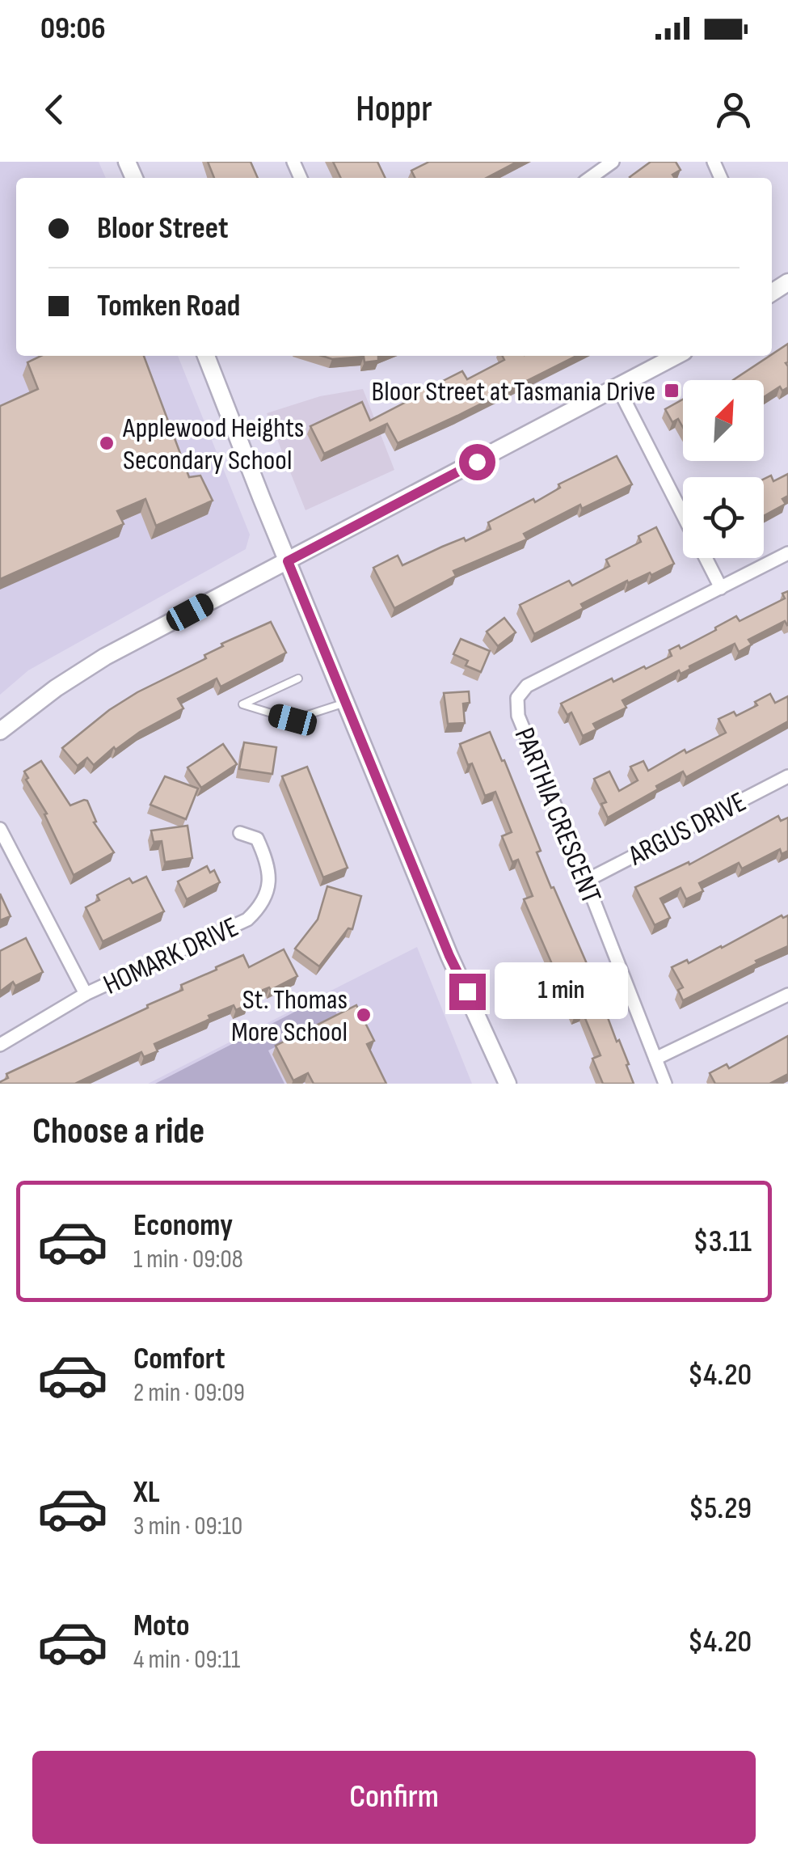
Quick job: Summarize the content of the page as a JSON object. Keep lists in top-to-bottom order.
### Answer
{
  "streets": {
    "street": ["PARTHIA CRESCENT", "ARGUS DRIVE", "HOMARK DRIVE"]
  },
  "crossings": [
    ["PARTHIA CRESCENT", "ARGUS DRIVE"]
  ],
  "places": {
    "transit": ["Bloor Street at Tasmania Drive"],
    "other": ["Applewood Heights Secondary School", "St. Thomas More School"]
  },
  "north": "top right",
  "page": {
    "status": "09:06",
    "header": "Hoppr",
    "banner": ["Bloor Street", "Tomken Road"],
    "bubble": "1 min",
    "heading": "Choose a ride",
    "list": [
      {
        "name": "Economy",
        "note": "1 min · 09:08",
        "value": "$3.11"
      },
      {
        "name": "Comfort",
        "note": "2 min · 09:09",
        "value": "$4.20"
      },
      {
        "name": "XL",
        "note": "3 min · 09:10",
        "value": "$5.29"
      },
      {
        "name": "Moto",
        "note": "4 min · 09:11",
        "value": "$4.20"
      }
    ],
    "buttons": "Confirm"
  }
}
